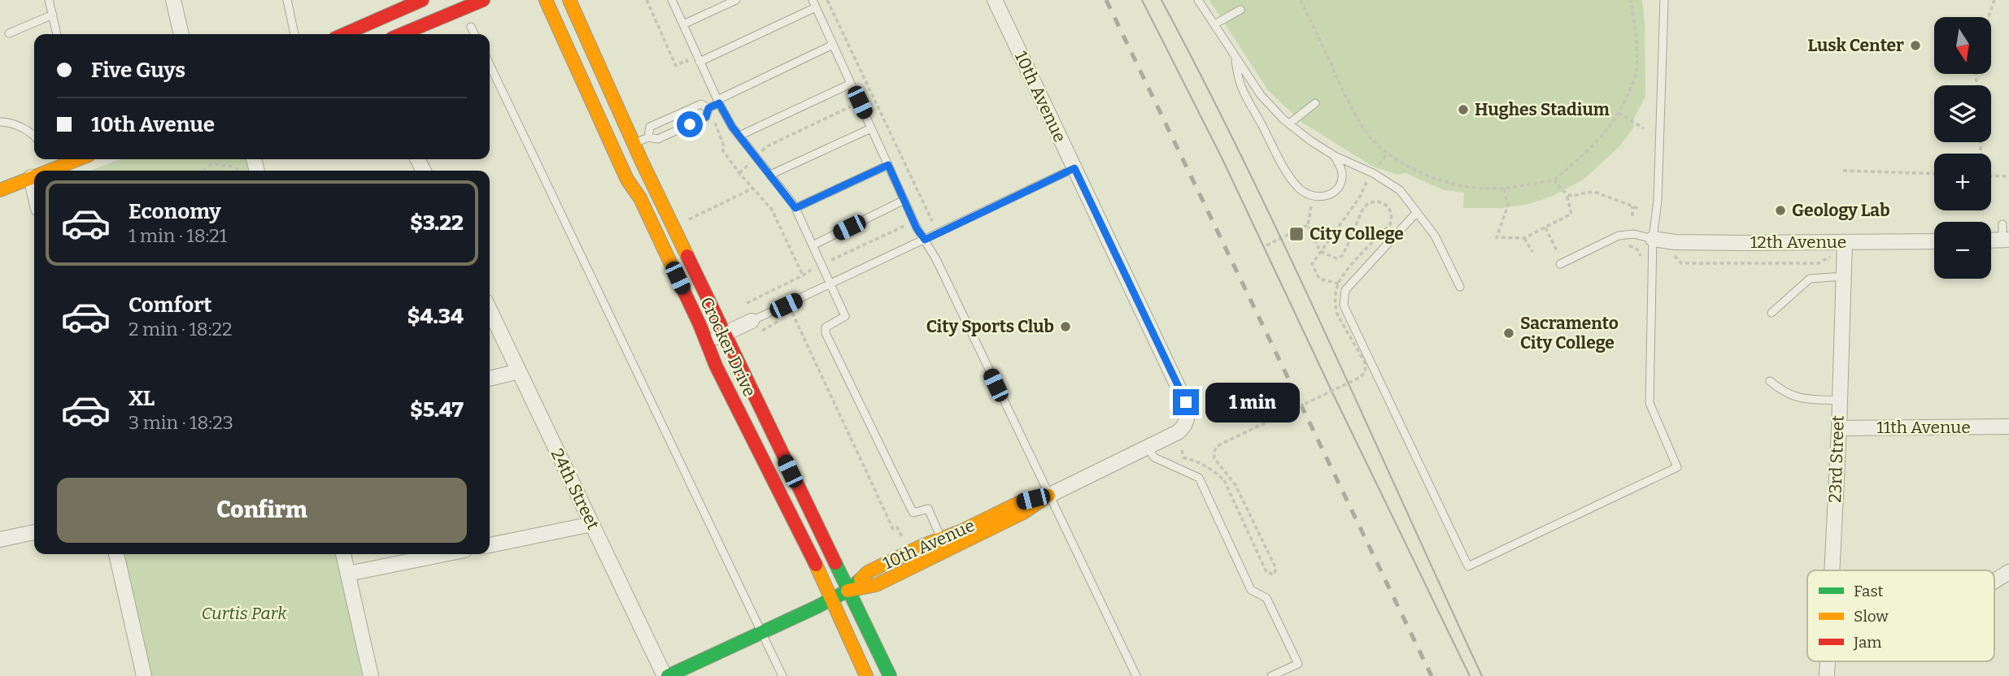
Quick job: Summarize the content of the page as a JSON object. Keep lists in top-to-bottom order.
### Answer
{
  "streets": {
    "street": [
      "10th Avenue",
      "12th Avenue",
      "Crocker Drive",
      "11th Avenue",
      "23rd Street",
      "24th Street"
    ]
  },
  "crossings": [
    ["10th Avenue", "Crocker Drive"],
    ["10th Avenue", "24th Street"],
    ["12th Avenue", "23rd Street"],
    ["11th Avenue", "23rd Street"]
  ],
  "parks": ["Curtis Park"],
  "places": {
    "other": [
      "Lusk Center",
      "Hughes Stadium",
      "Geology Lab",
      "City Sports Club",
      "Sacramento City College"
    ],
    "transit": ["City College"]
  },
  "legend": ["Fast", "Slow", "Jam"],
  "north": "bottom",
  "page": {
    "map_buttons": ["+", "−"],
    "banner": ["Five Guys", "10th Avenue"],
    "list": [
      {
        "name": "Economy",
        "note": "1 min · 18:21",
        "value": "$3.22"
      },
      {
        "name": "Comfort",
        "note": "2 min · 18:22",
        "value": "$4.34"
      },
      {
        "name": "XL",
        "note": "3 min · 18:23",
        "value": "$5.47"
      }
    ],
    "bubble": "1 min",
    "buttons": "Confirm"
  }
}
